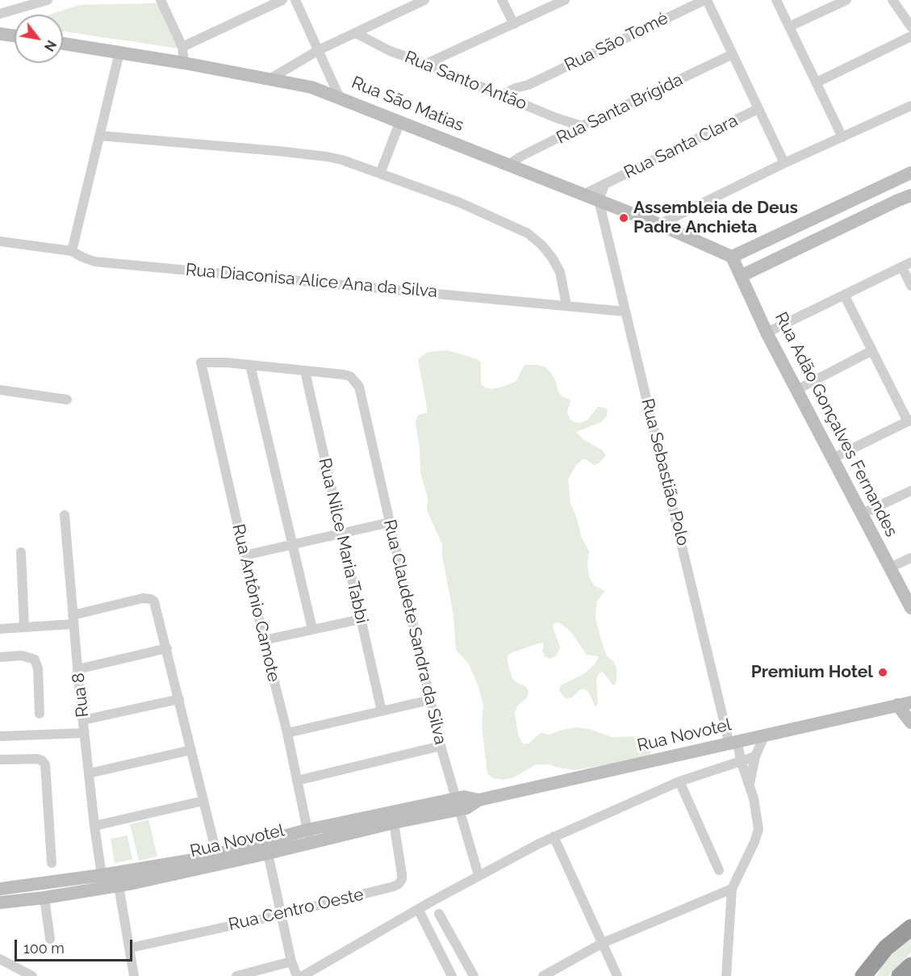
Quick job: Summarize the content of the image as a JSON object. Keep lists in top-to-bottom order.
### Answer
{
  "streets": {
    "street": [
      "Rua São Tomé",
      "Rua Santo Antão",
      "Rua São Matias",
      "Rua Santa Brígida",
      "Rua Santa Clara",
      "Rua Diaconisa Alice Ana da Silva",
      "Rua Adão Gonçalves Fernandes",
      "Rua Sebastião Polo",
      "Rua Nilce Maria Tabbi",
      "Rua Antônio Camote",
      "Rua Claudete Sandra da Silva",
      "Rua 8",
      "Rua Novotel",
      "Rua Centro Oeste"
    ]
  },
  "crossings": [
    ["Rua São Tomé", "Rua Santo Antão"],
    ["Rua Santo Antão", "Rua Santa Brígida"],
    ["Rua São Matias", "Rua Santa Brígida"],
    ["Rua São Matias", "Rua Santa Clara"],
    ["Rua São Matias", "Rua Adão Gonçalves Fernandes"],
    ["Rua São Matias", "Rua Sebastião Polo"],
    ["Rua Santa Clara", "Rua Sebastião Polo"],
    ["Rua Diaconisa Alice Ana da Silva", "Rua Sebastião Polo"],
    ["Rua Sebastião Polo", "Rua Novotel"],
    ["Rua Nilce Maria Tabbi", "Rua Claudete Sandra da Silva"],
    ["Rua Antônio Camote", "Rua Novotel"],
    ["Rua Claudete Sandra da Silva", "Rua Novotel"],
    ["Rua 8", "Rua Novotel"],
    ["Rua Novotel", "Rua Centro Oeste"]
  ],
  "places": ["Assembleia de Deus Padre Anchieta", "Premium Hotel"],
  "scale_bar": "100 m",
  "north": "bottom right"
}
